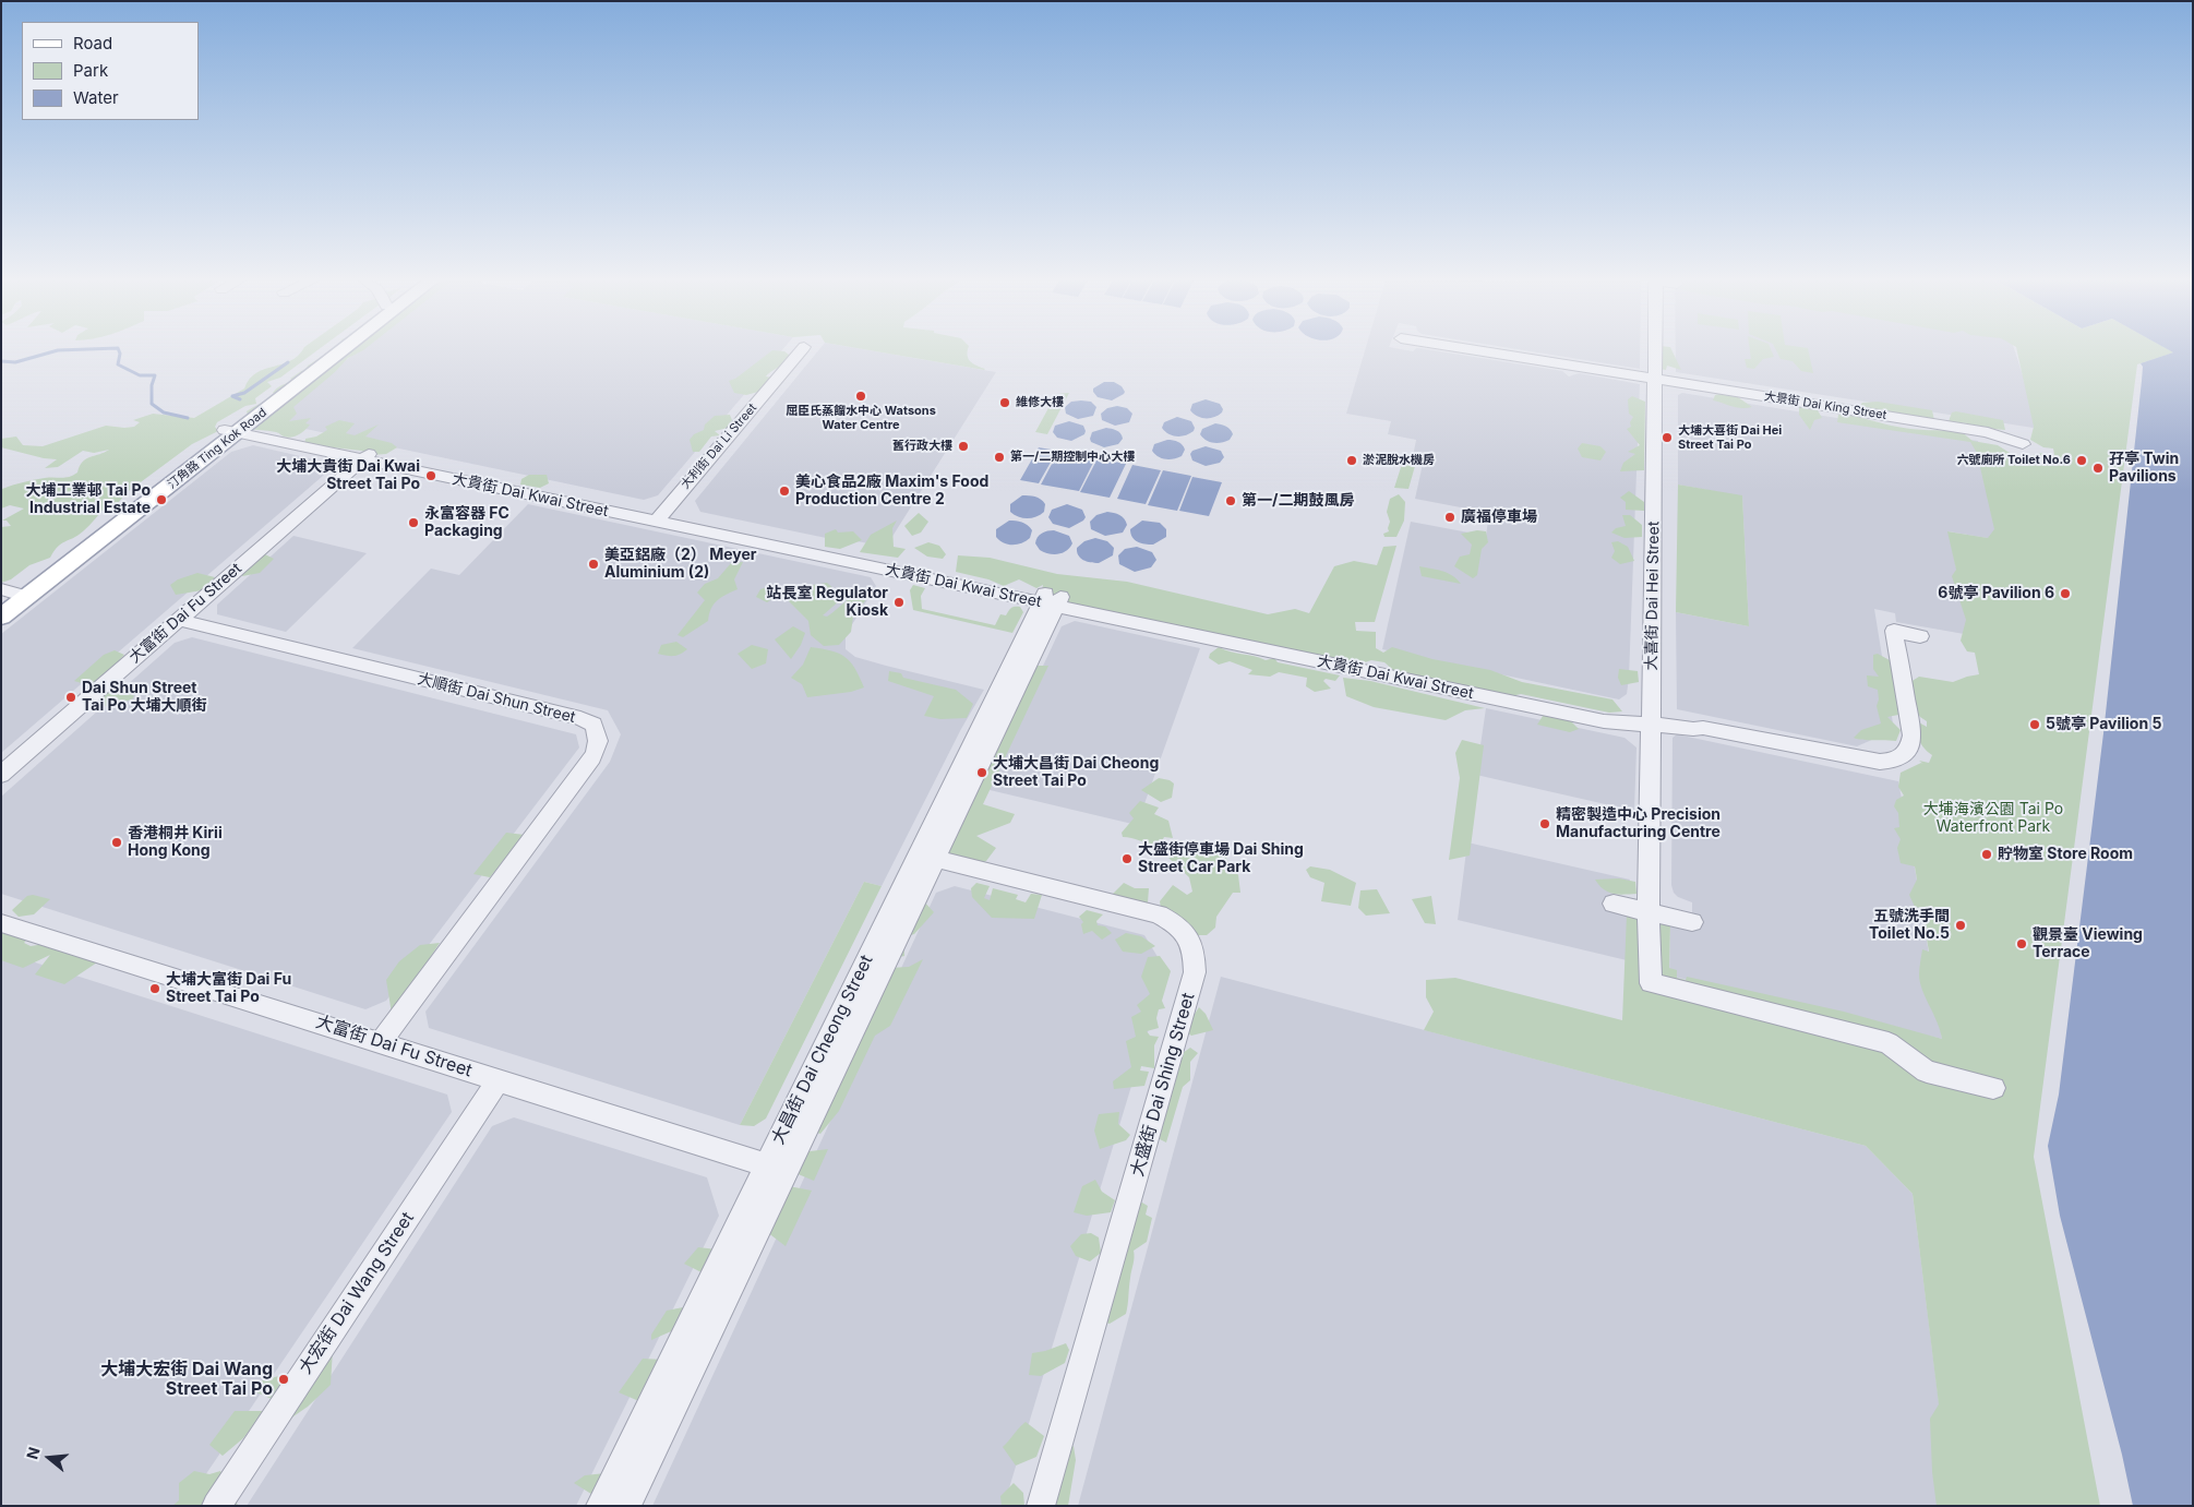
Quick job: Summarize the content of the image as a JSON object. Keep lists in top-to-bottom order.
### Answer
{
  "streets": {
    "main road": ["汀角路 Ting Kok Road"],
    "street": [
      "大景街 Dai King Street",
      "大利街 Dai Li Street",
      "大貴街 Dai Kwai Street",
      "大喜街 Dai Hei Street",
      "大富街 Dai Fu Street",
      "大順街 Dai Shun Street",
      "大昌街 Dai Cheong Street",
      "大盛街 Dai Shing Street",
      "大宏街 Dai Wang Street"
    ]
  },
  "crossings": [
    ["大景街 Dai King Street", "大喜街 Dai Hei Street"],
    ["大利街 Dai Li Street", "大貴街 Dai Kwai Street"],
    ["汀角路 Ting Kok Road", "大貴街 Dai Kwai Street"],
    ["大貴街 Dai Kwai Street", "大喜街 Dai Hei Street"],
    ["大貴街 Dai Kwai Street", "大富街 Dai Fu Street"],
    ["大貴街 Dai Kwai Street", "大昌街 Dai Cheong Street"],
    ["大富街 Dai Fu Street", "大順街 Dai Shun Street"],
    ["大富街 Dai Fu Street", "大昌街 Dai Cheong Street"],
    ["大富街 Dai Fu Street", "大宏街 Dai Wang Street"],
    ["大昌街 Dai Cheong Street", "大盛街 Dai Shing Street"]
  ],
  "parks": ["大埔海濱公園 Tai Po Waterfront Park"],
  "places": [
    "屈臣氏蒸餾水中心 Watsons Water Centre",
    "維修大樓",
    "大埔大喜街 Dai Hei Street Tai Po",
    "舊行政大樓",
    "第一/二期控制中心大樓",
    "淤泥脫水機房",
    "六號廁所 Toilet No.6",
    "孖亭 Twin Pavilions",
    "大埔大貴街 Dai Kwai Street Tai Po",
    "美心食品2廠 Maxim's Food Production Centre 2",
    "大埔工業邨 Tai Po Industrial Estate",
    "第一/二期鼓風房",
    "廣福停車場",
    "永富容器 FC Packaging",
    "美亞鋁廠（2） Meyer Aluminium (2)",
    "6號亭 Pavilion 6",
    "站長室 Regulator Kiosk",
    "Dai Shun Street Tai Po 大埔大順街",
    "5號亭 Pavilion 5",
    "大埔大昌街 Dai Cheong Street Tai Po",
    "精密製造中心 Precision Manufacturing Centre",
    "香港桐井 Kirii Hong Kong",
    "貯物室 Store Room",
    "大盛街停車場 Dai Shing Street Car Park",
    "五號洗手間 Toilet No.5",
    "觀景臺 Viewing Terrace",
    "大埔大富街 Dai Fu Street Tai Po",
    "大埔大宏街 Dai Wang Street Tai Po"
  ],
  "legend": ["Road", "Park", "Water"],
  "north": "left"
}
